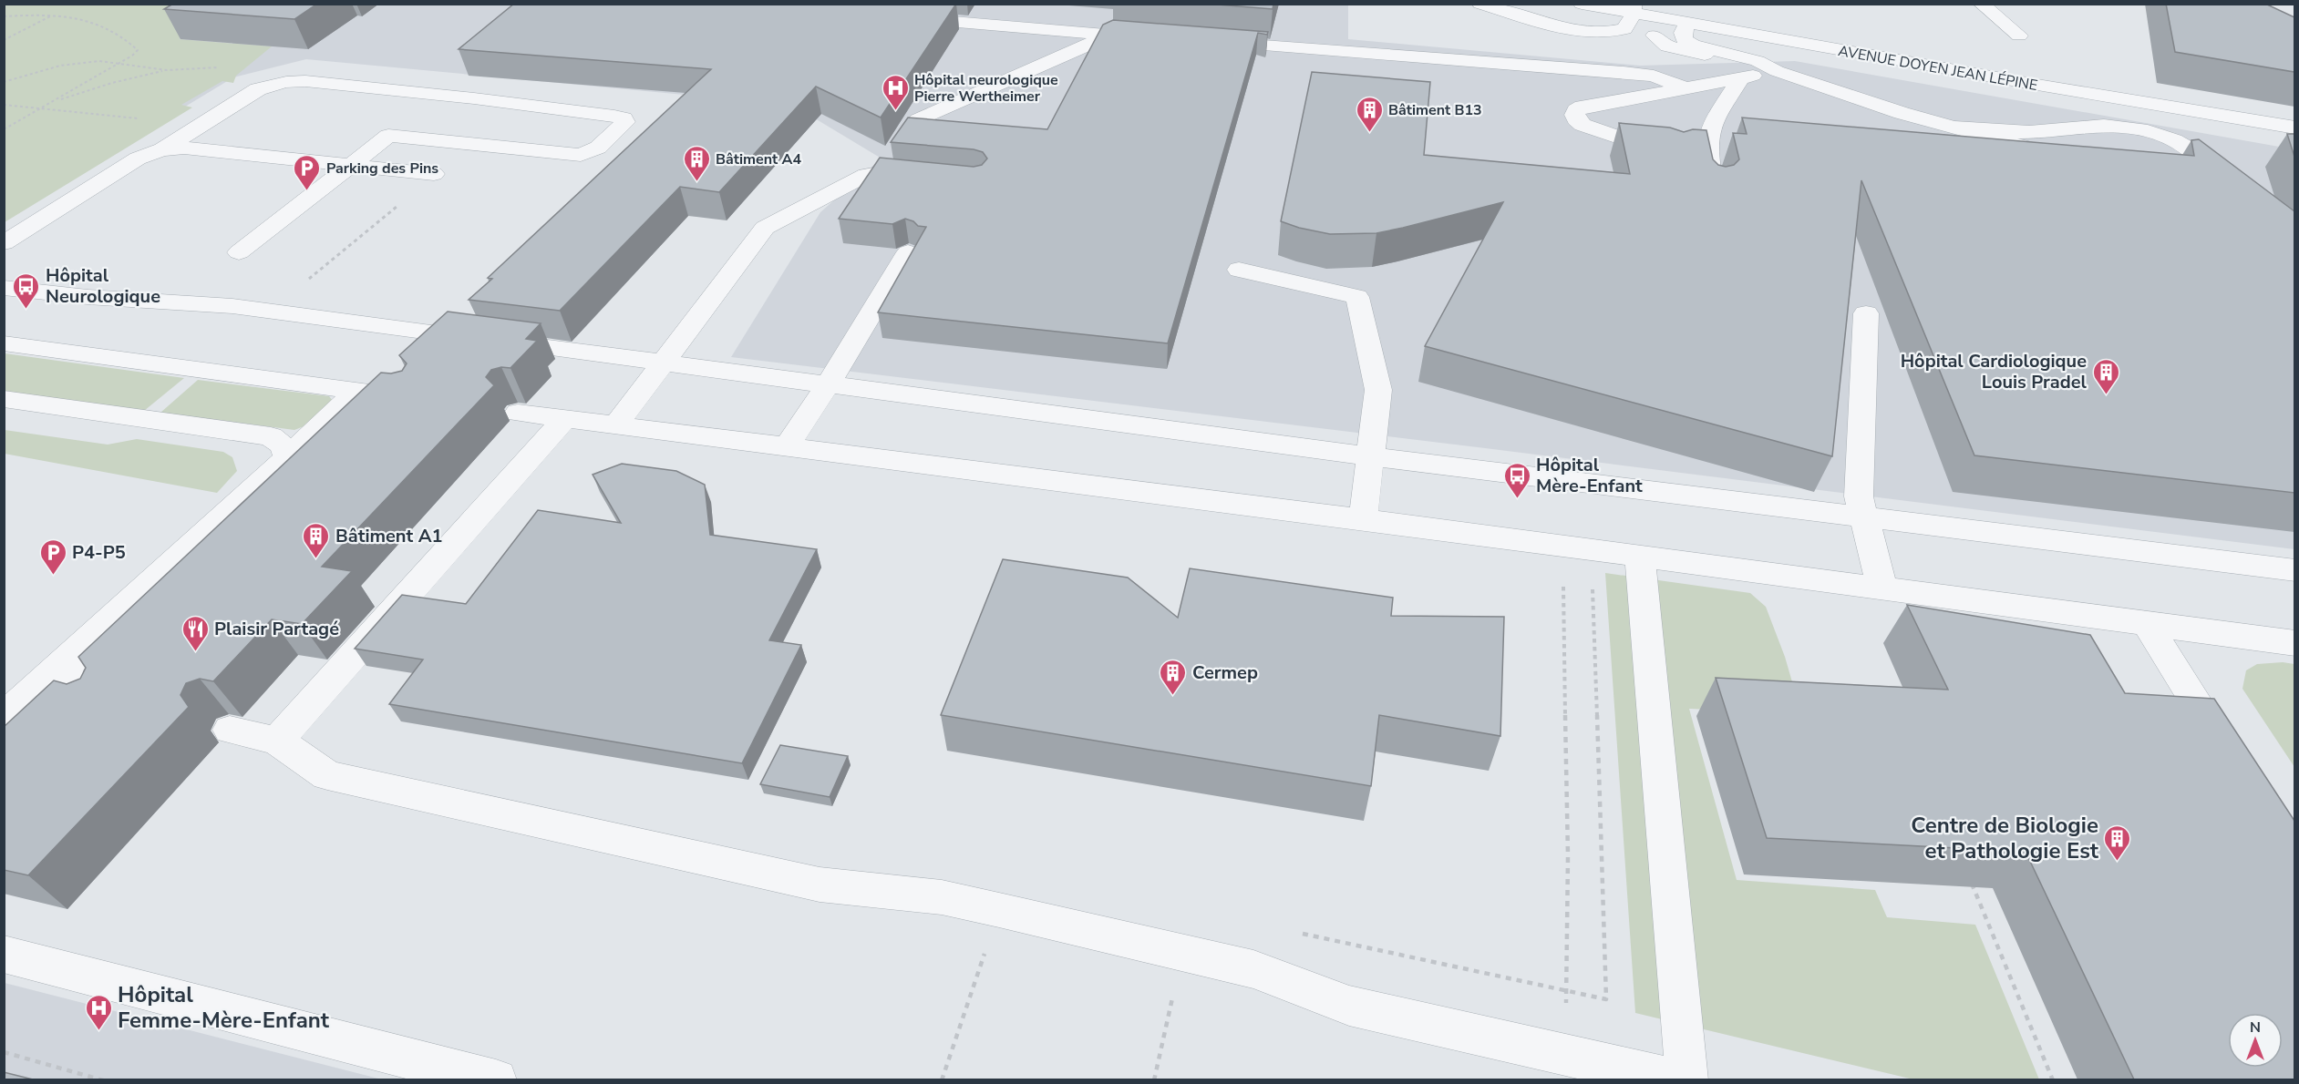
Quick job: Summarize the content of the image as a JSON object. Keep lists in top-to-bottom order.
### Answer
{
  "streets": {
    "street": ["AVENUE DOYEN JEAN LÉPINE"]
  },
  "places": {
    "hospital": ["Hôpital neurologique Pierre Wertheimer", "Hôpital Femme-Mère-Enfant"],
    "building": [
      "Bâtiment B13",
      "Bâtiment A4",
      "Hôpital Cardiologique Louis Pradel",
      "Bâtiment A1",
      "Cermep",
      "Centre de Biologie et Pathologie Est"
    ],
    "parking": ["Parking des Pins", "P4-P5"],
    "bus stop": ["Hôpital Neurologique", "Hôpital Mère-Enfant"],
    "restaurant": ["Plaisir Partagé"]
  },
  "north": "top"
}
